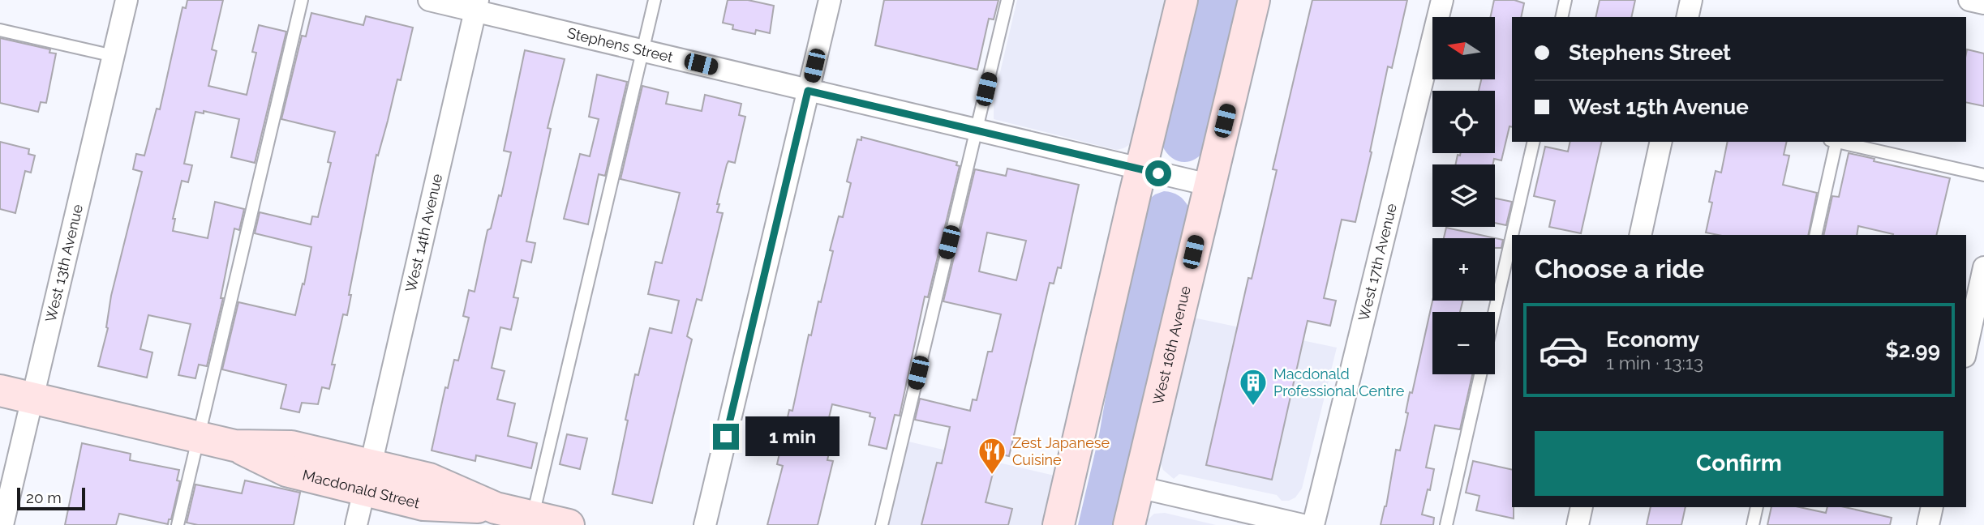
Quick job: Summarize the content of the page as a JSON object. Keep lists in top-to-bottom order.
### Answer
{
  "streets": {
    "main road": ["West 16th Avenue", "Macdonald Street"],
    "street": [
      "Stephens Street",
      "West 14th Avenue",
      "West 13th Avenue",
      "West 17th Avenue"
    ]
  },
  "crossings": [
    ["Stephens Street", "West 14th Avenue"],
    ["Stephens Street", "West 16th Avenue"],
    ["West 14th Avenue", "Macdonald Street"],
    ["West 13th Avenue", "Macdonald Street"]
  ],
  "places": {
    "building": ["Macdonald Professional Centre"],
    "restaurant": ["Zest Japanese Cuisine"]
  },
  "scale_bar": "20 m",
  "north": "left",
  "page": {
    "map_buttons": ["+", "−"],
    "banner": ["Stephens Street", "West 15th Avenue"],
    "heading": "Choose a ride",
    "list": [
      {
        "name": "Economy",
        "note": "1 min · 13:13",
        "value": "$2.99"
      }
    ],
    "bubble": "1 min",
    "buttons": "Confirm",
    "scale": "20 m"
  }
}
